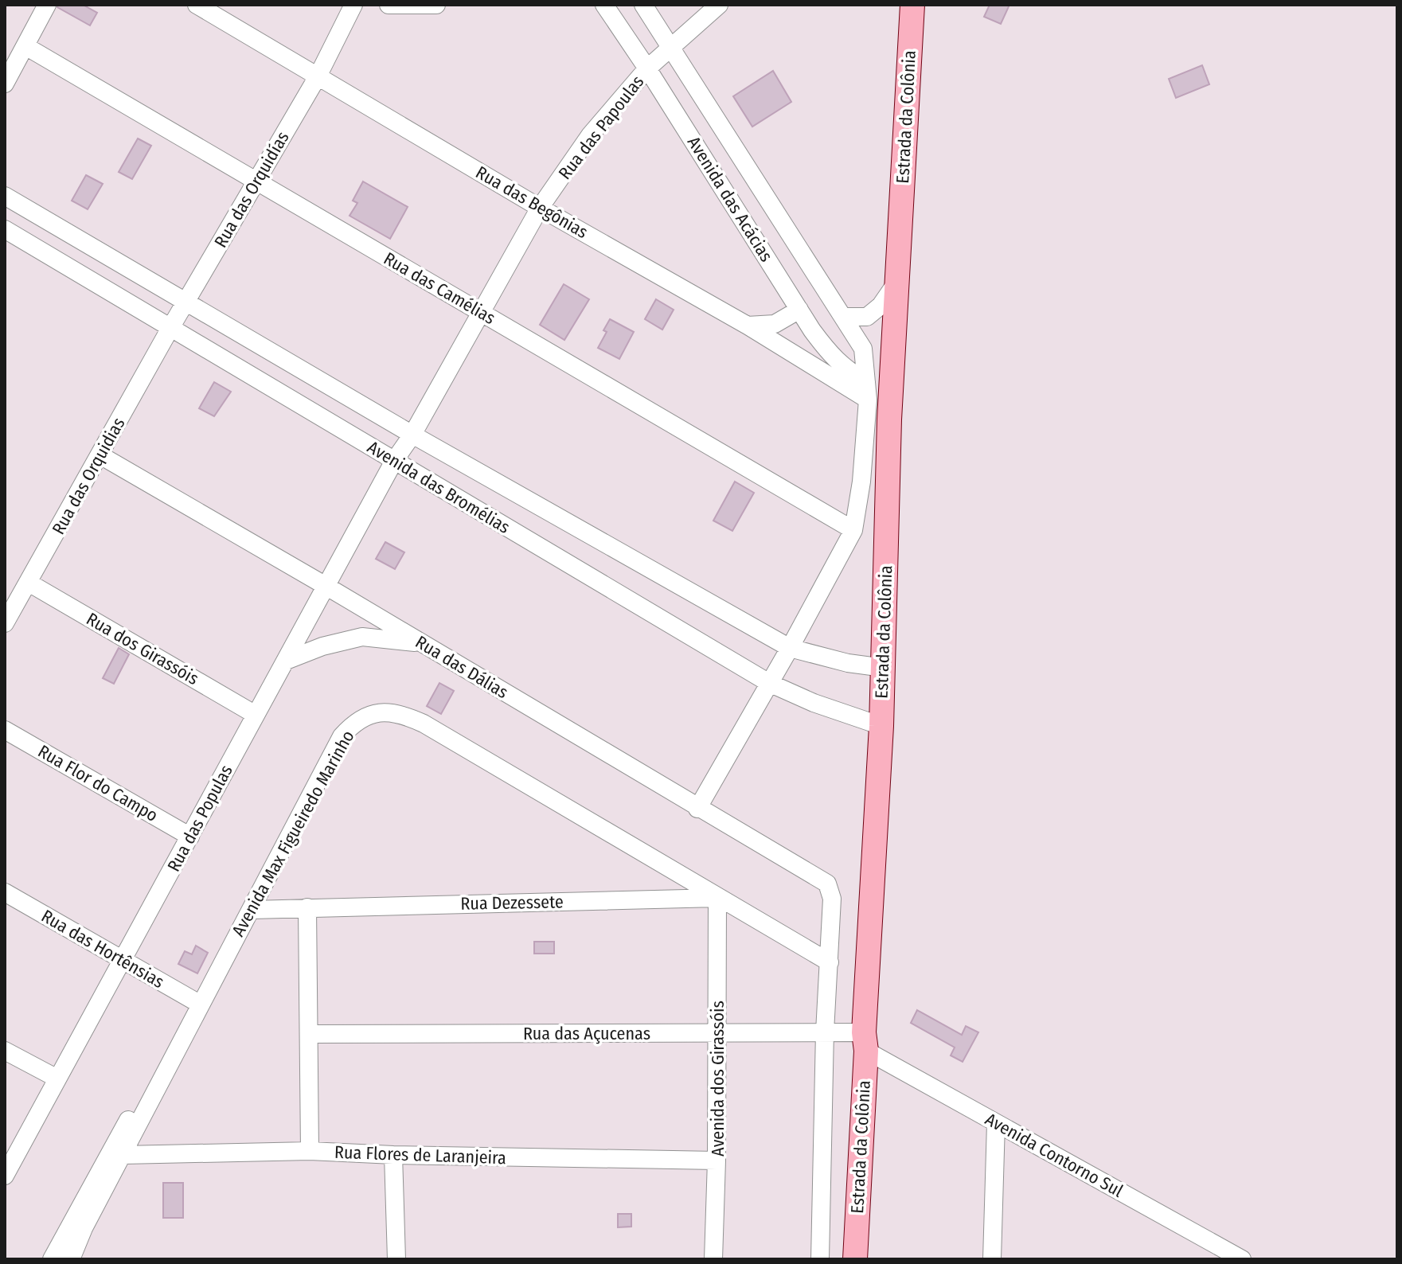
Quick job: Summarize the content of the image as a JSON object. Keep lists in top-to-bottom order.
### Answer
{
  "streets": {
    "main road": ["Estrada da Colônia"],
    "street": [
      "Rua das Papoulas",
      "Rua das Orquidías",
      "Avenida das Acácias",
      "Rua das Begônias",
      "Rua das Camélias",
      "Rua das Orquidias",
      "Avenida das Bromélias",
      "Rua dos Girassóis",
      "Rua das Dálias",
      "Rua Flor do Campo",
      "Rua das Populas",
      "Avenida Max Figueiredo Marinho",
      "Rua Dezessete",
      "Rua das Hortênsias",
      "Rua das Açucenas",
      "Avenida dos Girassóis",
      "Rua Flores de Laranjeira",
      "Avenida Contorno Sul"
    ]
  },
  "crossings": [
    ["Estrada da Colônia", "Avenida das Bromélias"],
    ["Estrada da Colônia", "Rua das Açucenas"],
    ["Estrada da Colônia", "Avenida Contorno Sul"],
    ["Rua das Papoulas", "Avenida das Acácias"],
    ["Rua das Papoulas", "Rua das Begônias"],
    ["Rua das Papoulas", "Rua das Camélias"],
    ["Rua das Papoulas", "Avenida das Bromélias"],
    ["Rua das Papoulas", "Rua das Populas"],
    ["Rua das Orquidías", "Rua das Begônias"],
    ["Rua das Orquidías", "Rua das Camélias"],
    ["Rua das Orquidías", "Rua das Orquidias"],
    ["Rua das Orquidías", "Avenida das Bromélias"],
    ["Avenida das Acácias", "Rua das Begônias"],
    ["Rua das Orquidias", "Avenida das Bromélias"],
    ["Rua das Orquidias", "Rua dos Girassóis"],
    ["Rua das Orquidias", "Rua das Dálias"],
    ["Avenida das Bromélias", "Rua das Populas"],
    ["Rua dos Girassóis", "Rua das Populas"],
    ["Rua das Dálias", "Rua das Populas"],
    ["Rua das Dálias", "Avenida Max Figueiredo Marinho"],
    ["Rua Flor do Campo", "Rua das Populas"],
    ["Rua das Populas", "Rua das Hortênsias"],
    ["Avenida Max Figueiredo Marinho", "Rua Dezessete"],
    ["Avenida Max Figueiredo Marinho", "Rua das Hortênsias"],
    ["Avenida Max Figueiredo Marinho", "Avenida dos Girassóis"],
    ["Avenida Max Figueiredo Marinho", "Rua Flores de Laranjeira"],
    ["Rua Dezessete", "Avenida dos Girassóis"],
    ["Rua das Açucenas", "Avenida dos Girassóis"],
    ["Rua das Açucenas", "Avenida Contorno Sul"],
    ["Avenida dos Girassóis", "Rua Flores de Laranjeira"]
  ]
}
